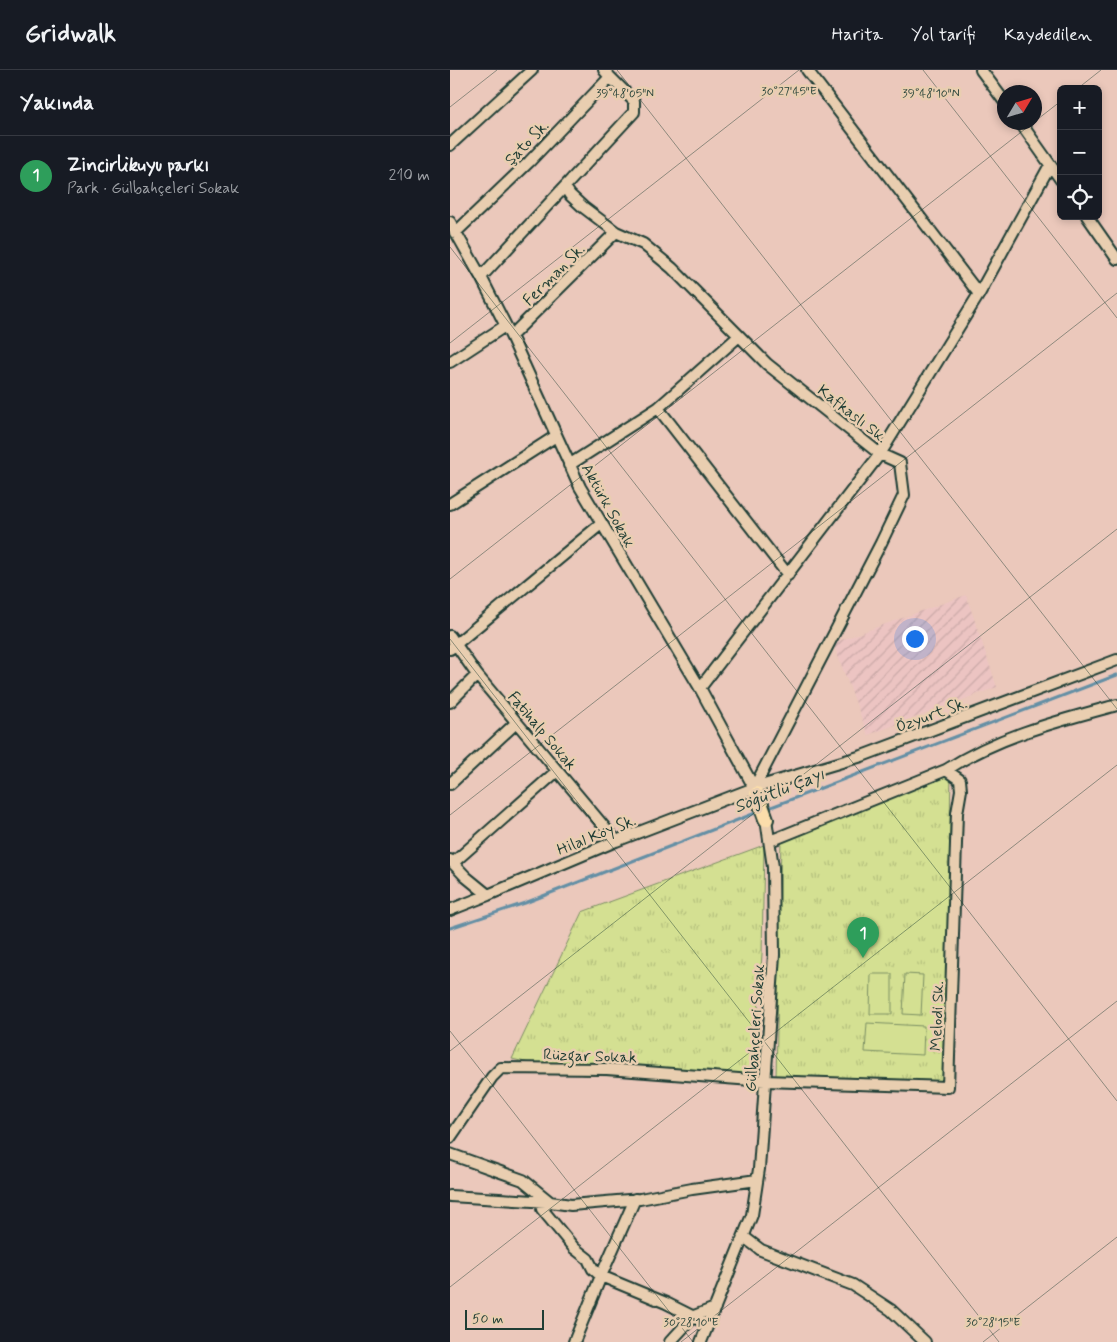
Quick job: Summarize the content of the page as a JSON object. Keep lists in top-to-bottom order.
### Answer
{
  "streets": {
    "street": [
      "Şato Sk.",
      "Ferman Sk.",
      "Kafkaslı Sk.",
      "Aktürk Sokak",
      "Özyurt Sk.",
      "Fatihalp Sokak",
      "Hilal Köy Sk.",
      "Melodi Sk.",
      "Gülbahçeleri Sokak",
      "Rüzgar Sokak"
    ]
  },
  "crossings": [
    ["Şato Sk.", "Aktürk Sokak"],
    ["Ferman Sk.", "Kafkaslı Sk."],
    ["Ferman Sk.", "Aktürk Sokak"],
    ["Kafkaslı Sk.", "Aktürk Sokak"],
    ["Kafkaslı Sk.", "Özyurt Sk."],
    ["Kafkaslı Sk.", "Hilal Köy Sk."],
    ["Aktürk Sokak", "Özyurt Sk."],
    ["Aktürk Sokak", "Hilal Köy Sk."],
    ["Özyurt Sk.", "Hilal Köy Sk."],
    ["Fatihalp Sokak", "Hilal Köy Sk."],
    ["Melodi Sk.", "Gülbahçeleri Sokak"],
    ["Melodi Sk.", "Rüzgar Sokak"],
    ["Gülbahçeleri Sokak", "Rüzgar Sokak"]
  ],
  "water": ["Söğütlü Çayı"],
  "scale_bar": "50 m",
  "north": "top right",
  "page": {
    "header": "Gridwalk",
    "nav": ["Harita", "Yol tarifi", "Kaydedilen"],
    "heading": "Yakında",
    "map_buttons": ["+", "−"],
    "list": [
      {
        "mark": "1",
        "name": "Zincirlikuyu parkı",
        "note": "Park · Gülbahçeleri Sokak",
        "value": "210 m"
      }
    ],
    "pins": "1",
    "scale": "50 m"
  },
  "coordinates": [
    "30°27'45\"E",
    "39°48'10\"N",
    "39°48'05\"N",
    "30°28'10\"E",
    "30°28'15\"E"
  ]
}
